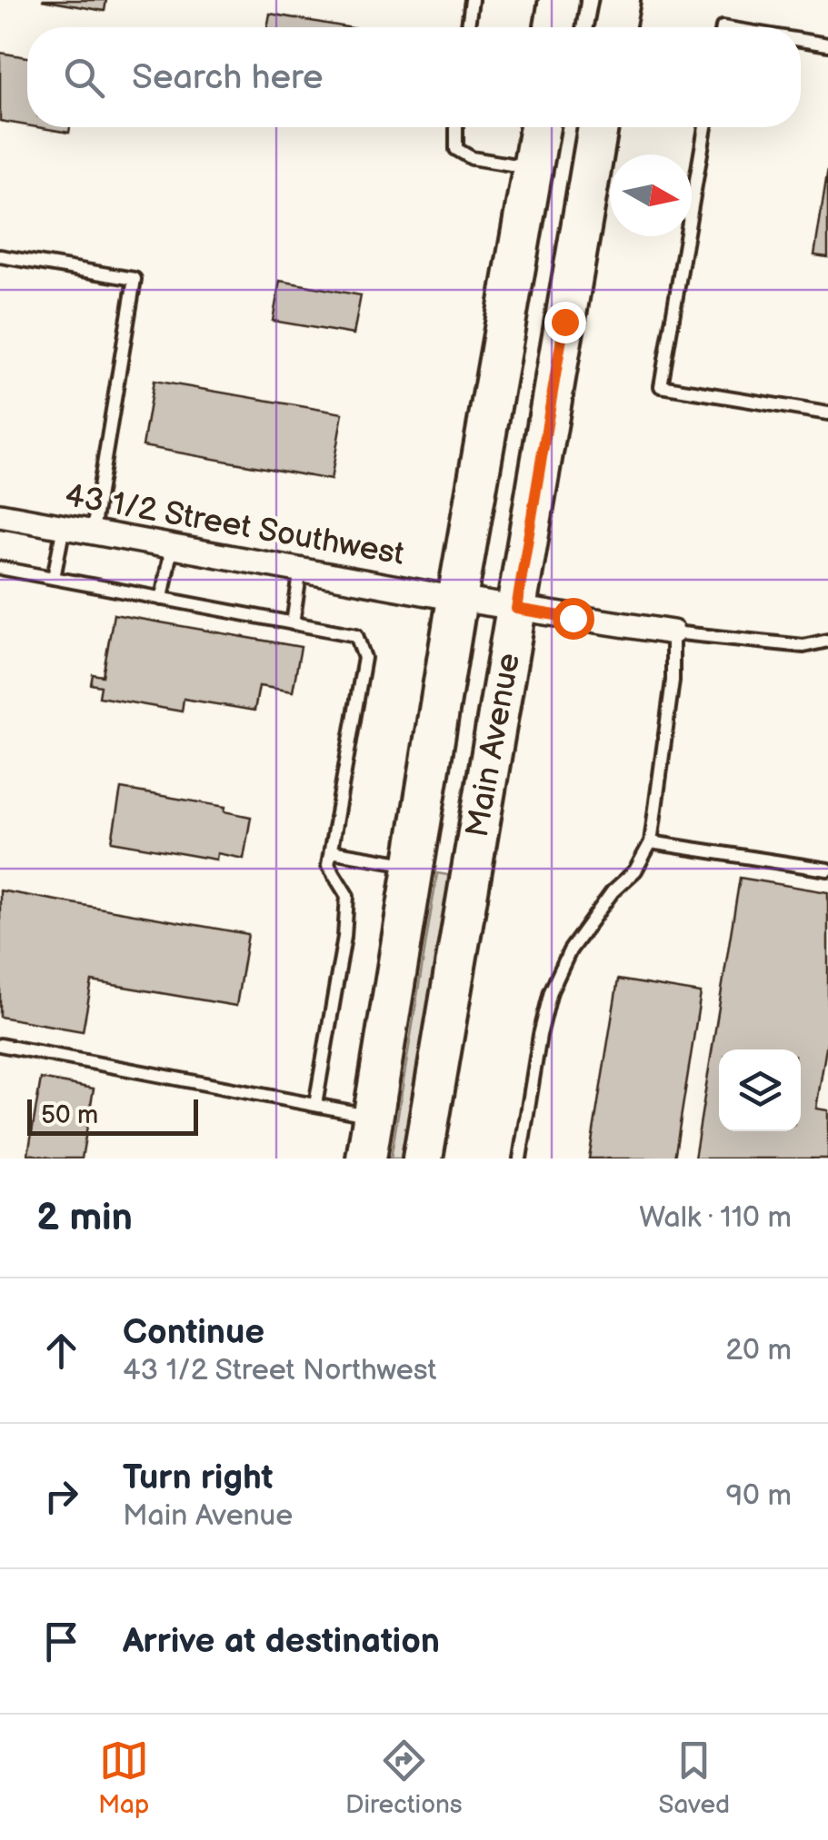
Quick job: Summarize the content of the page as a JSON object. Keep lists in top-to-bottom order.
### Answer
{
  "streets": {
    "main road": ["Main Avenue"],
    "street": ["43 1/2 Street Southwest"]
  },
  "crossings": [
    ["43 1/2 Street Southwest", "Main Avenue"]
  ],
  "scale_bar": "50 m",
  "north": "right",
  "page": {
    "search": "Search here",
    "scale": "50 m",
    "heading": ["2 min", "Walk · 110 m"],
    "list": [
      ["Continue", "43 1/2 Street Northwest", "20 m"],
      ["Turn right", "Main Avenue", "90 m"],
      "Arrive at destination"
    ],
    "nav": ["Map", "Directions", "Saved"]
  }
}
